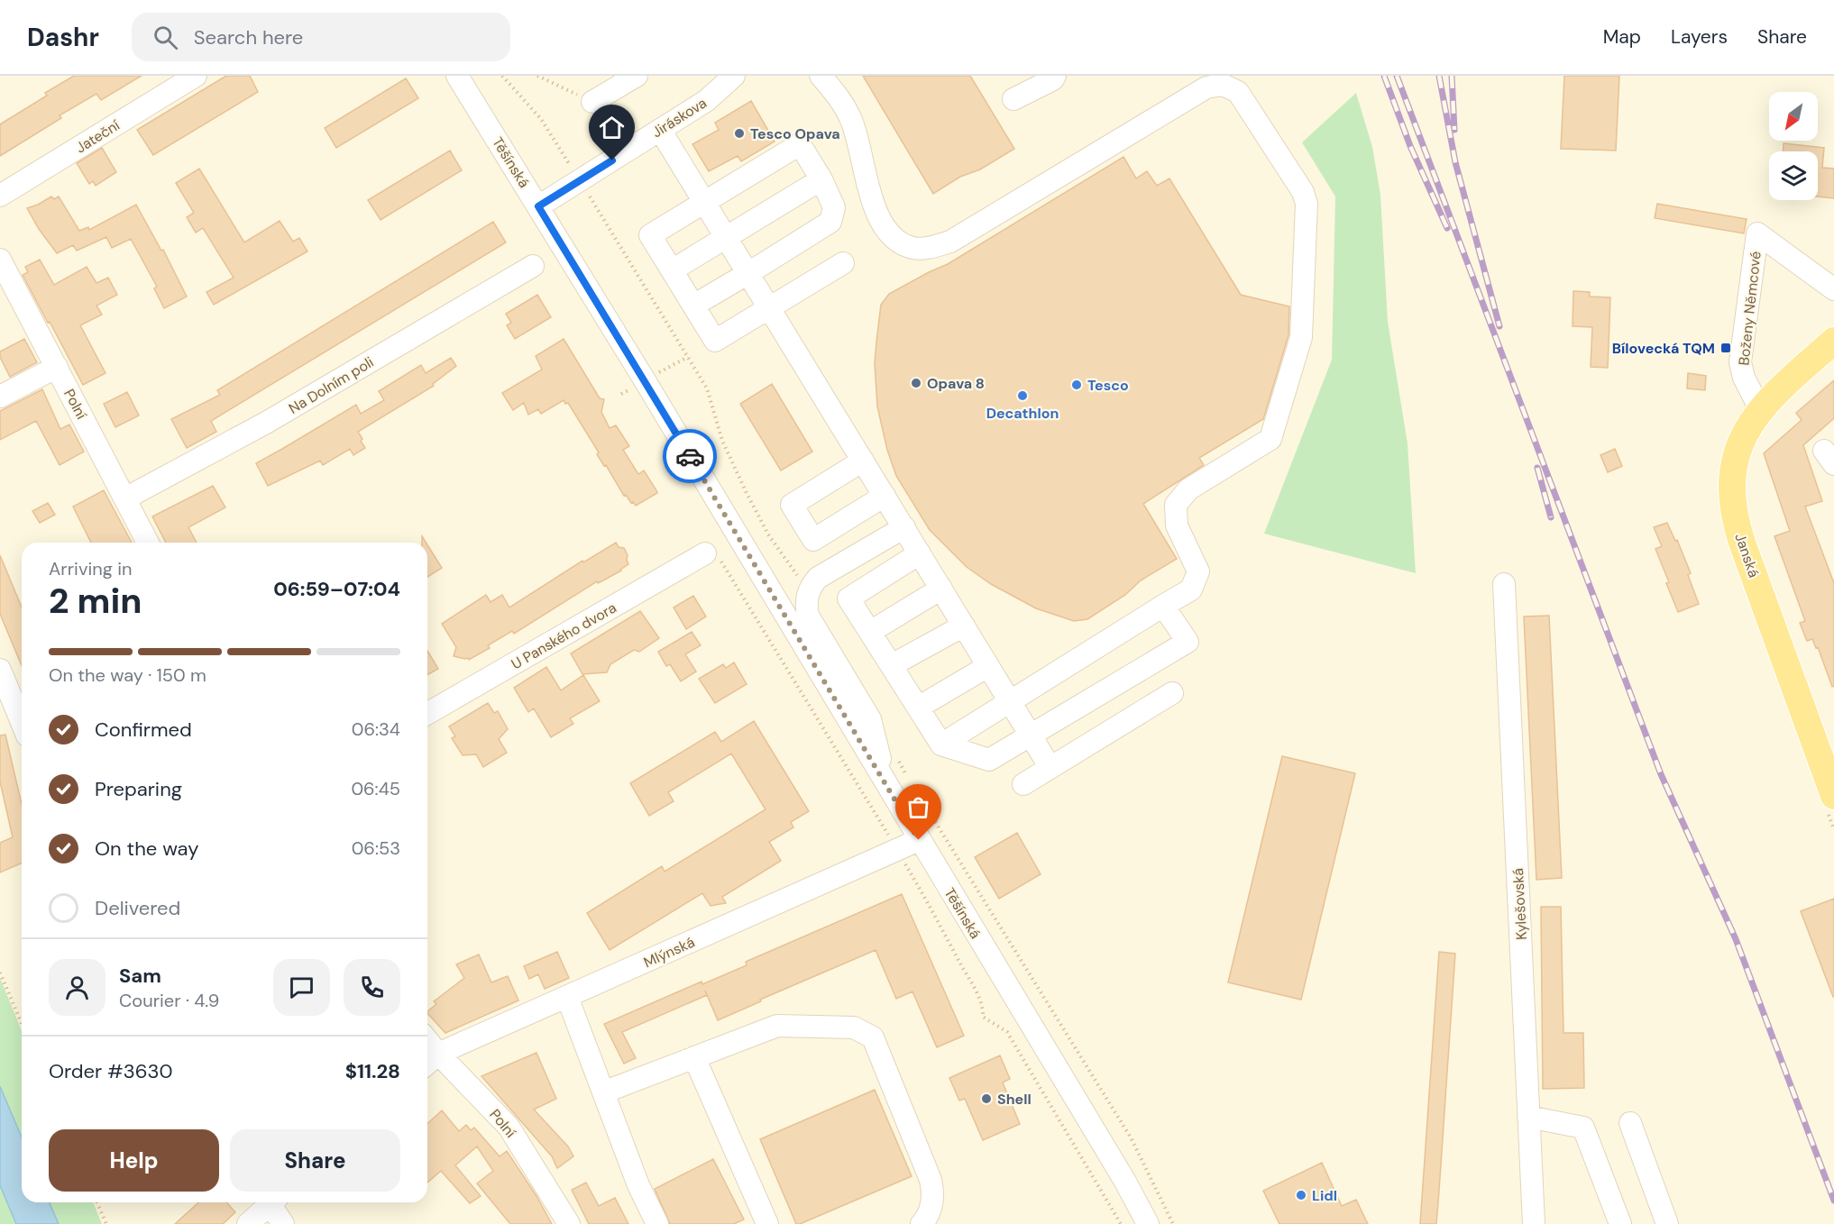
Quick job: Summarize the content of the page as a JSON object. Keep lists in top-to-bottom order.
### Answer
{
  "streets": {
    "main road": ["Janská"],
    "street": [
      "Jiráskova",
      "Jateční",
      "Těšínská",
      "Boženy Němcové",
      "Na Dolním poli",
      "Polní",
      "U Panského dvora",
      "Kylešovská",
      "Mlýnská"
    ]
  },
  "crossings": [
    ["Jiráskova", "Těšínská"],
    ["Těšínská", "Mlýnská"],
    ["Boženy Němcové", "Janská"],
    ["Na Dolním poli", "Polní"],
    ["Polní", "Mlýnská"]
  ],
  "places": {
    "other": [
      "Tesco Opava",
      "Opava 8",
      "Tesco",
      "Decathlon",
      "Shell",
      "Lidl"
    ],
    "transit": ["Bílovecká TQM"]
  },
  "north": "bottom left",
  "page": {
    "header": "Dashr",
    "search": "Search here",
    "nav": ["Map", "Layers", "Share"],
    "heading": ["2 min", "Arriving in", "06:59–07:04"],
    "panel": [
      "Sam",
      "Courier · 4.9",
      "Order #3630",
      "$11.28"
    ],
    "bar": "On the way · 150 m",
    "list": [
      ["Confirmed", "06:34"],
      ["Preparing", "06:45"],
      ["On the way", "06:53"],
      "Delivered"
    ],
    "buttons": ["Help", "Share"]
  }
}
